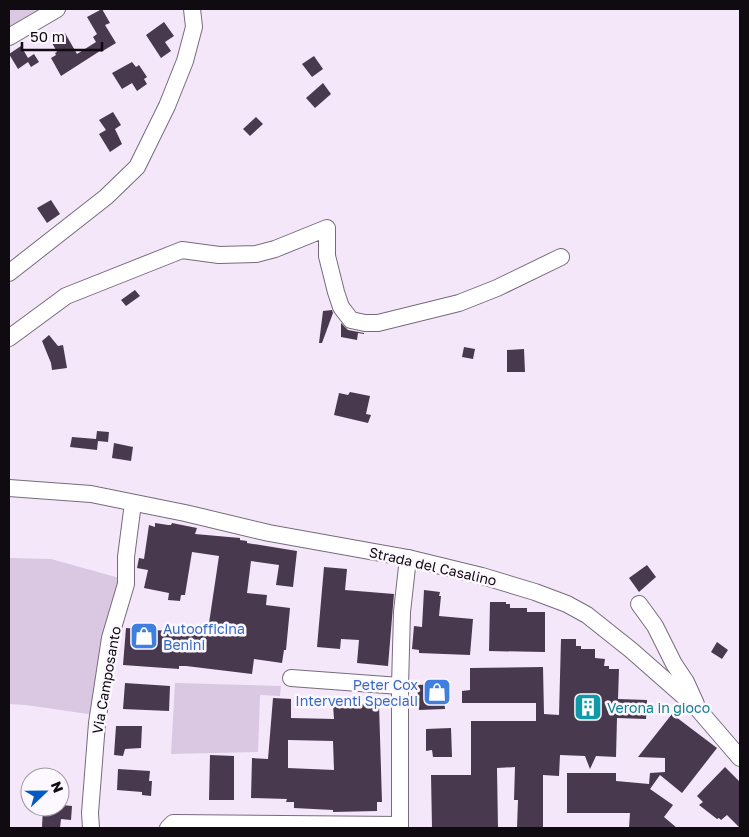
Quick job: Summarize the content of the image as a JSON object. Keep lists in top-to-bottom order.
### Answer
{
  "streets": {
    "street": ["Strada del Casalino", "Via Camposanto"]
  },
  "crossings": [
    ["Strada del Casalino", "Via Camposanto"]
  ],
  "places": {
    "shop": ["Autoofficina Benini", "Peter Cox Interventi Speciali"],
    "building": ["Verona in gioco"]
  },
  "scale_bar": "50 m",
  "north": "right"
}
